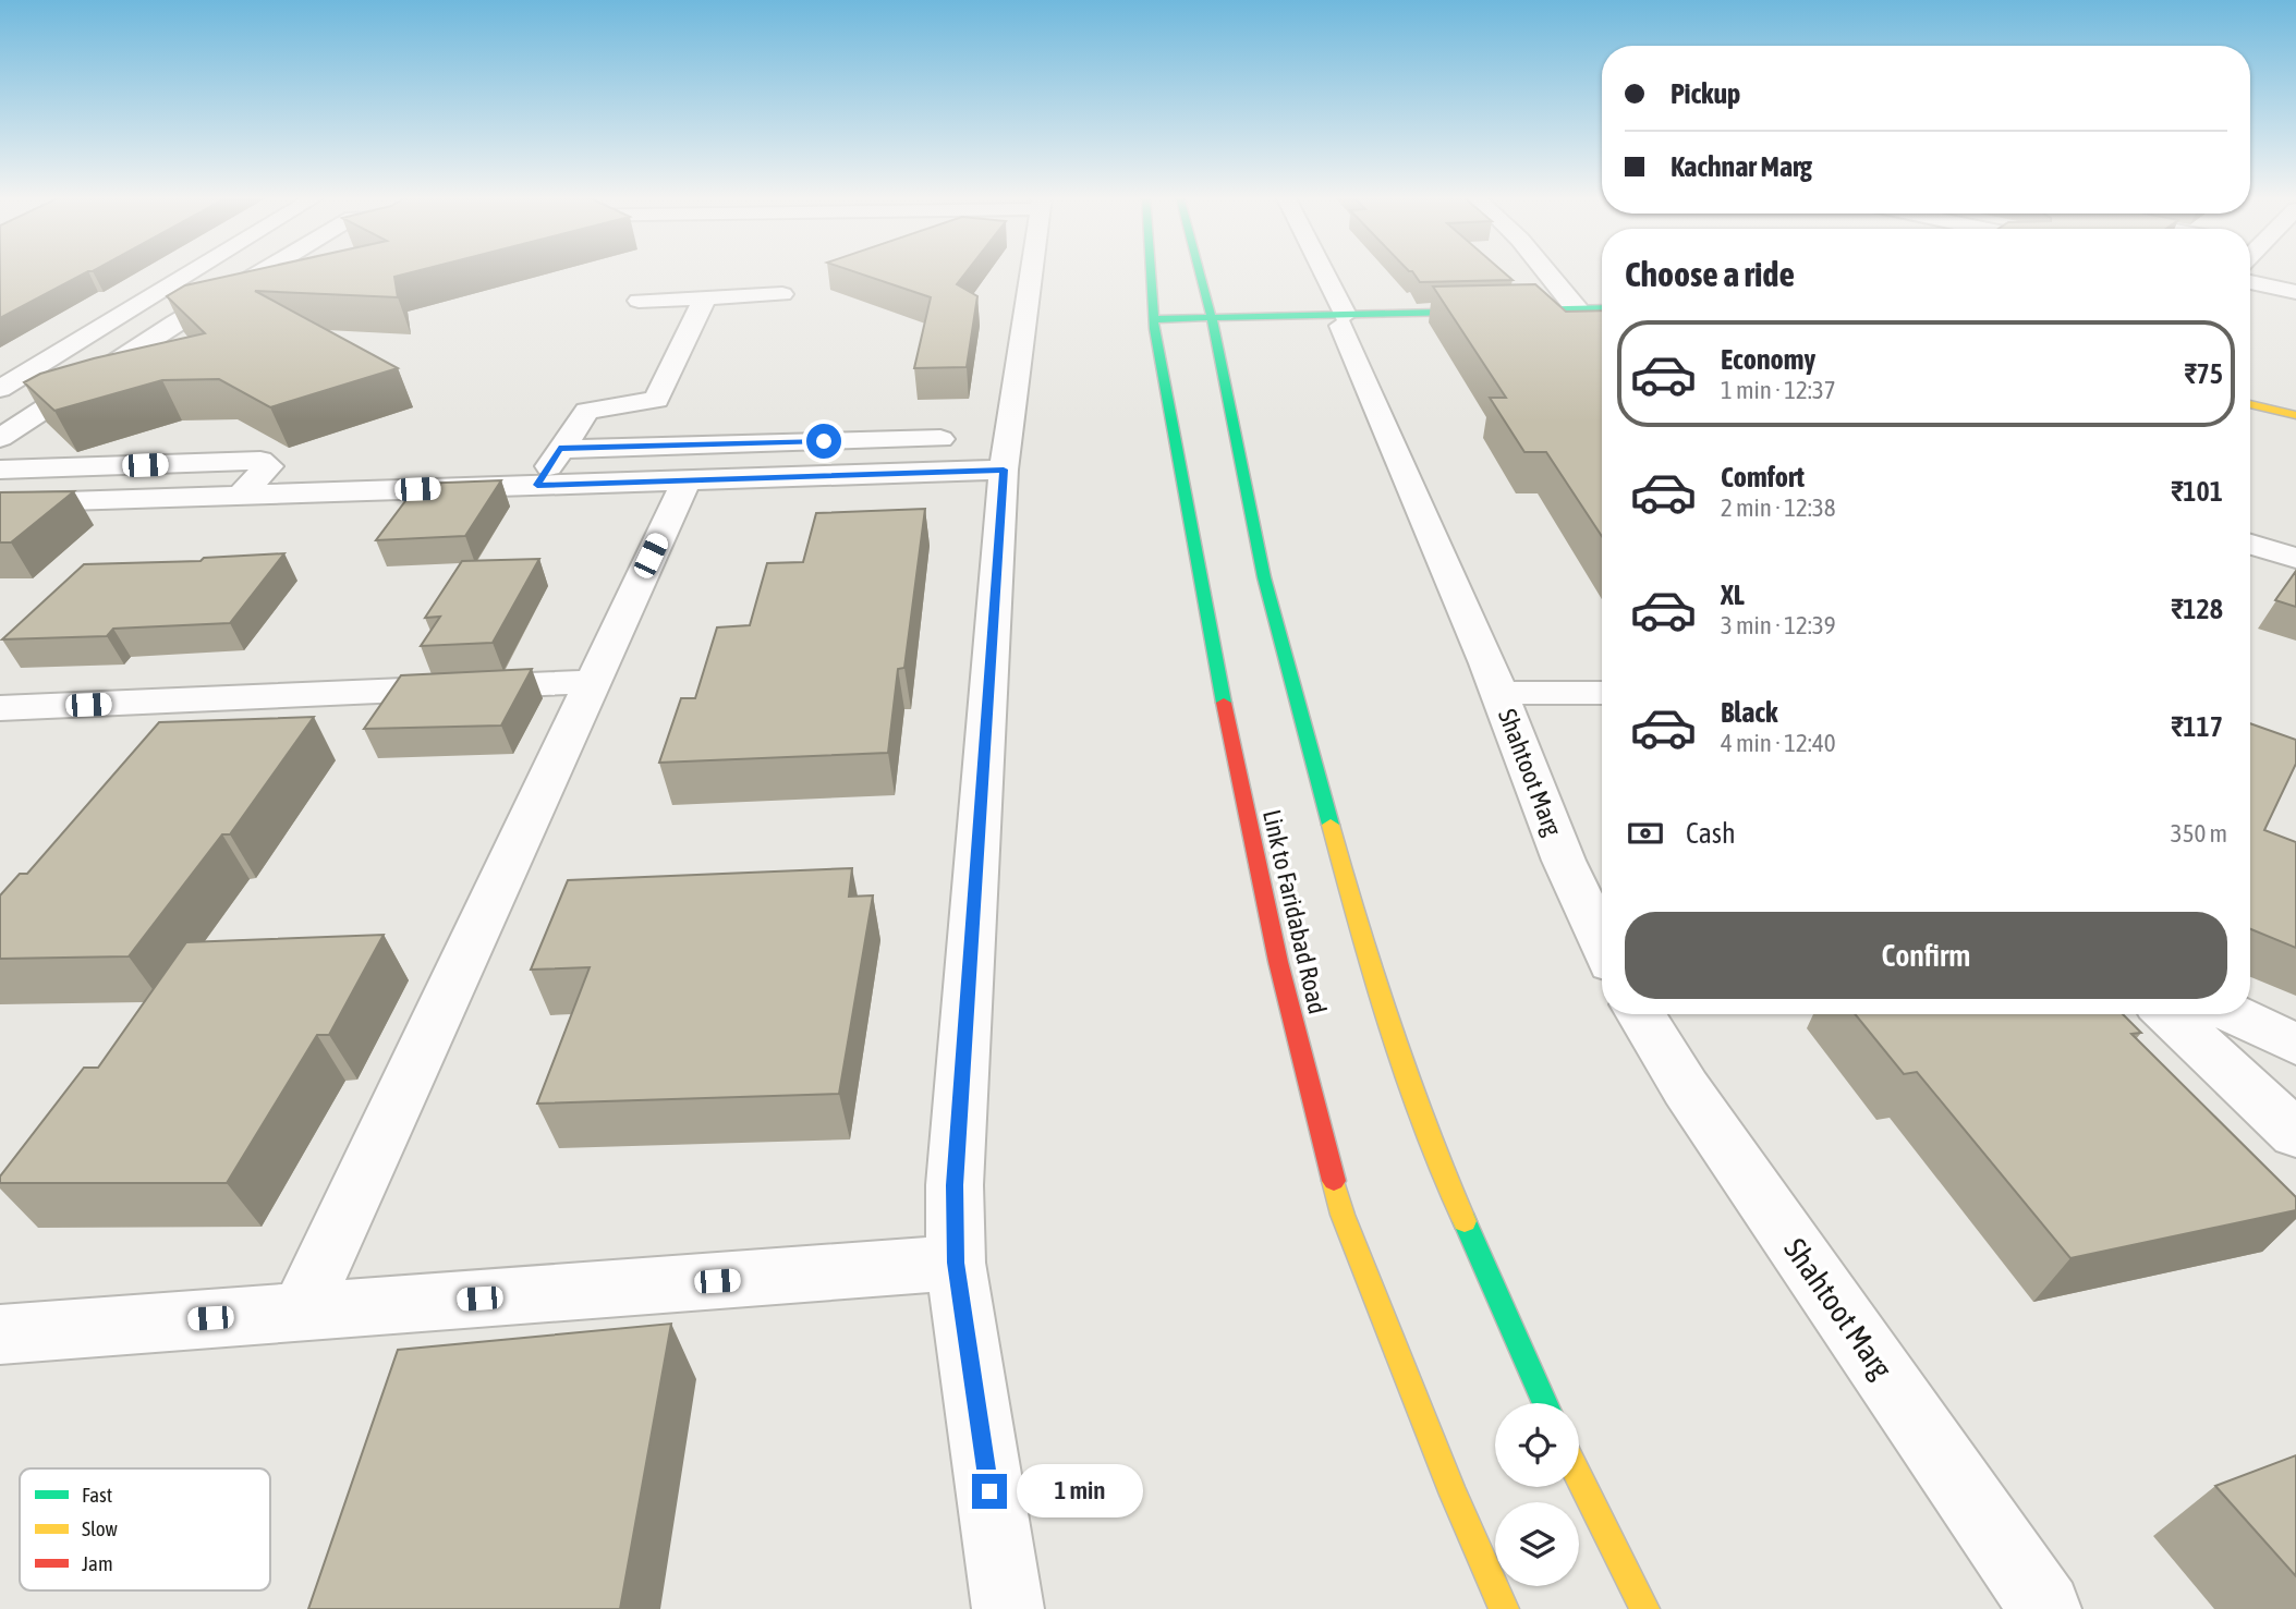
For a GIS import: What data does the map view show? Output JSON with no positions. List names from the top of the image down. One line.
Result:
{"streets":{"main road":["Link to Faridabad Road"],"street":["Shahtoot Marg"]},"legend":["Fast","Slow","Jam"],"page":{"banner":["Pickup","Kachnar Marg"],"heading":"Choose a ride","list":[{"name":"Economy","note":"1 min · 12:37","value":"₹75"},{"name":"Comfort","note":"2 min · 12:38","value":"₹101"},{"name":"XL","note":"3 min · 12:39","value":"₹128"},{"name":"Black","note":"4 min · 12:40","value":"₹117"}],"pay":["Cash","350 m"],"buttons":"Confirm","bubble":"1 min"}}
